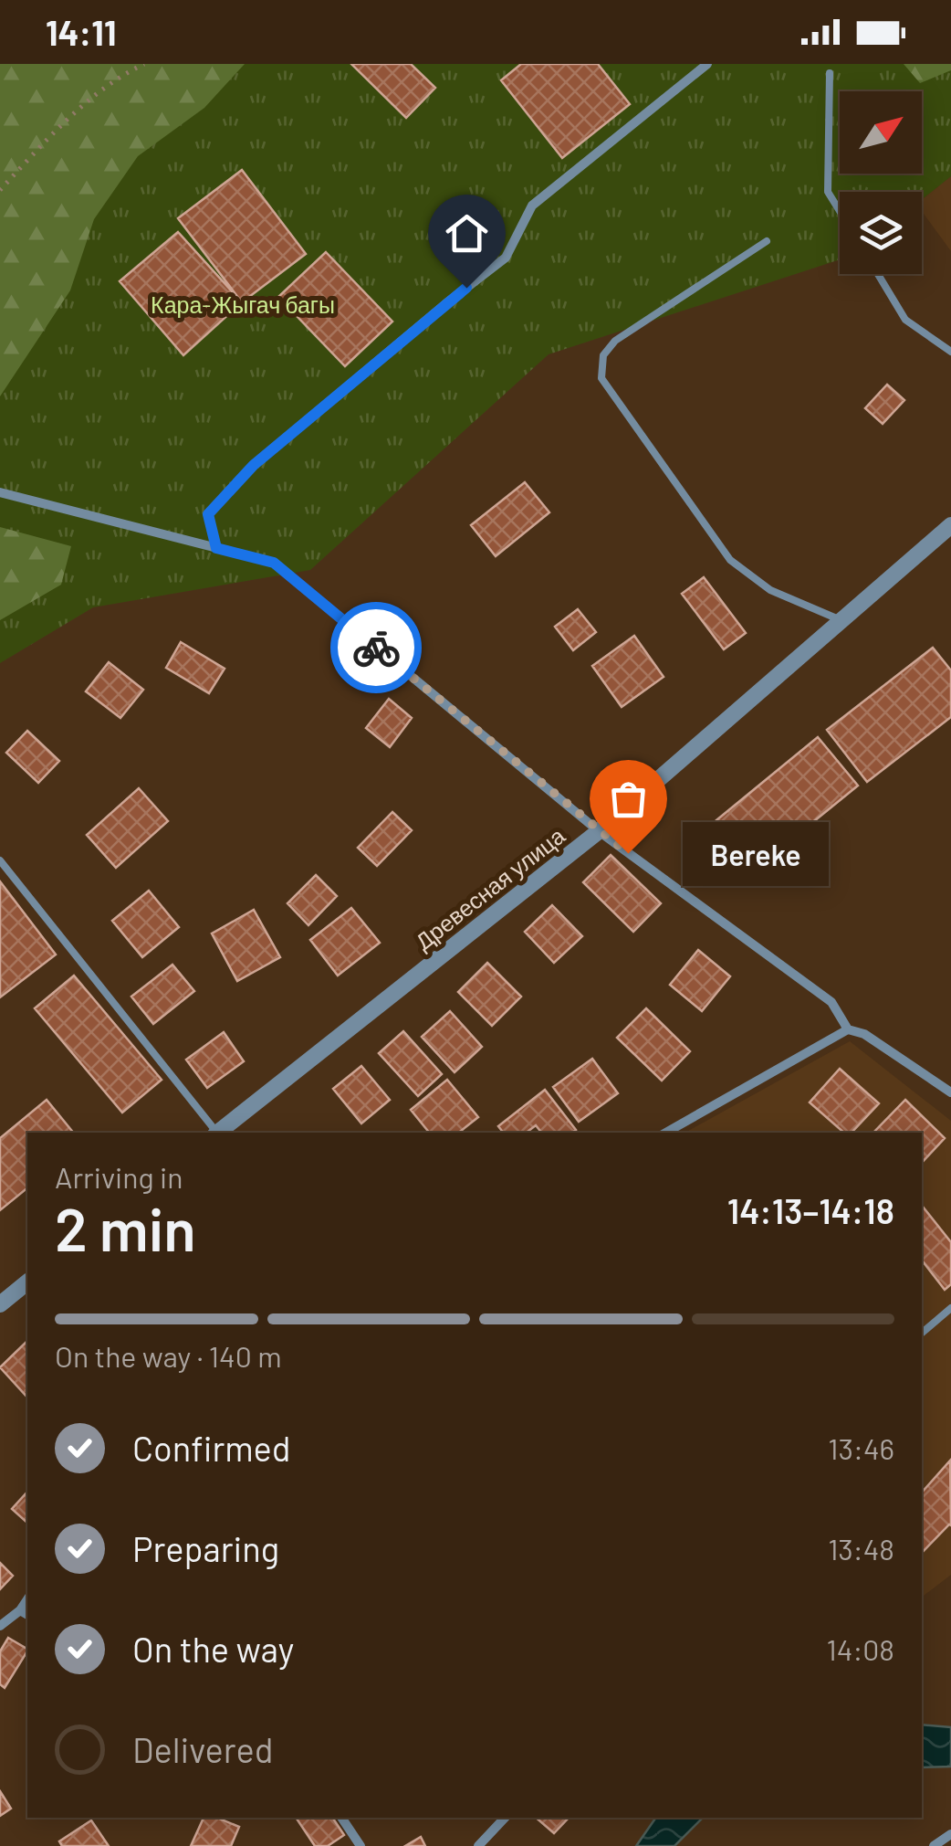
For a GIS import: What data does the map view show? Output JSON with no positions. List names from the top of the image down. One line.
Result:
{"streets":{"street":["Древесная улица"]},"parks":["Кара-Жыгач багы"],"places":["Bereke"],"north":"top right","page":{"status":"14:11","bubble":"Bereke","heading":["2 min","Arriving in","14:13–14:18"],"bar":"On the way · 140 m","list":[["Confirmed","13:46"],["Preparing","13:48"],["On the way","14:08"],"Delivered"]}}
